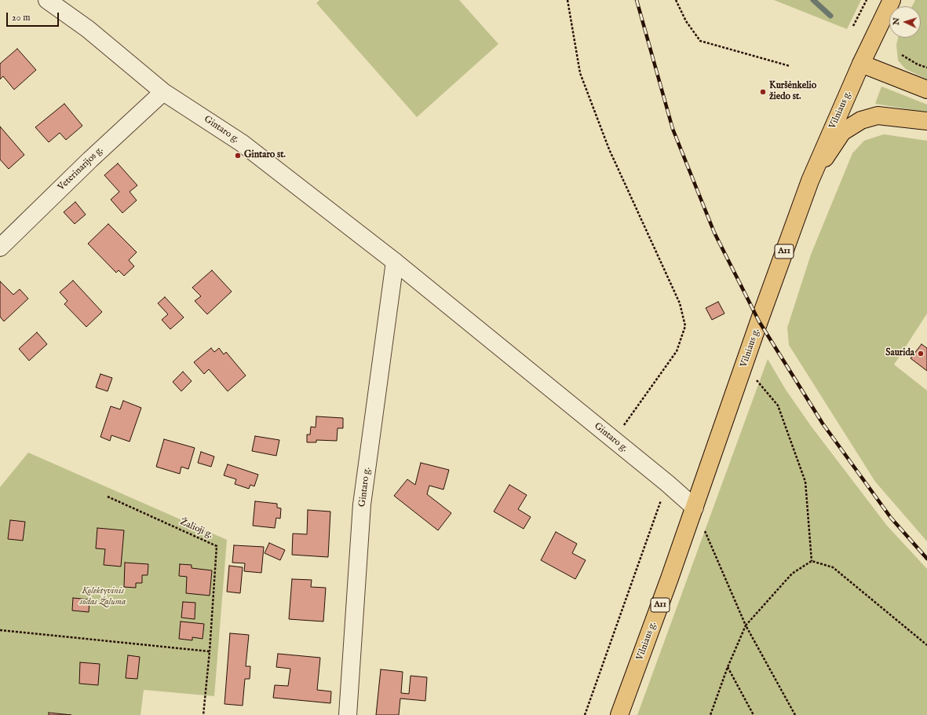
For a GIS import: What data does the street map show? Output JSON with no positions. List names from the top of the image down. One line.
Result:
{"streets":{"main road":["Vilniaus g.","A11"],"street":["Gintaro g.","Veterinarijos g."],"path":["Žalioji g."]},"crossings":[["Vilniaus g.","Gintaro g."],["Gintaro g.","Veterinarijos g."]],"parks":["Kolektyvinis sodas Žaluma"],"places":["Kuršėnkelio žiedo st.","Gintaro st.","Saurida"],"scale_bar":"20 m","north":"left"}
